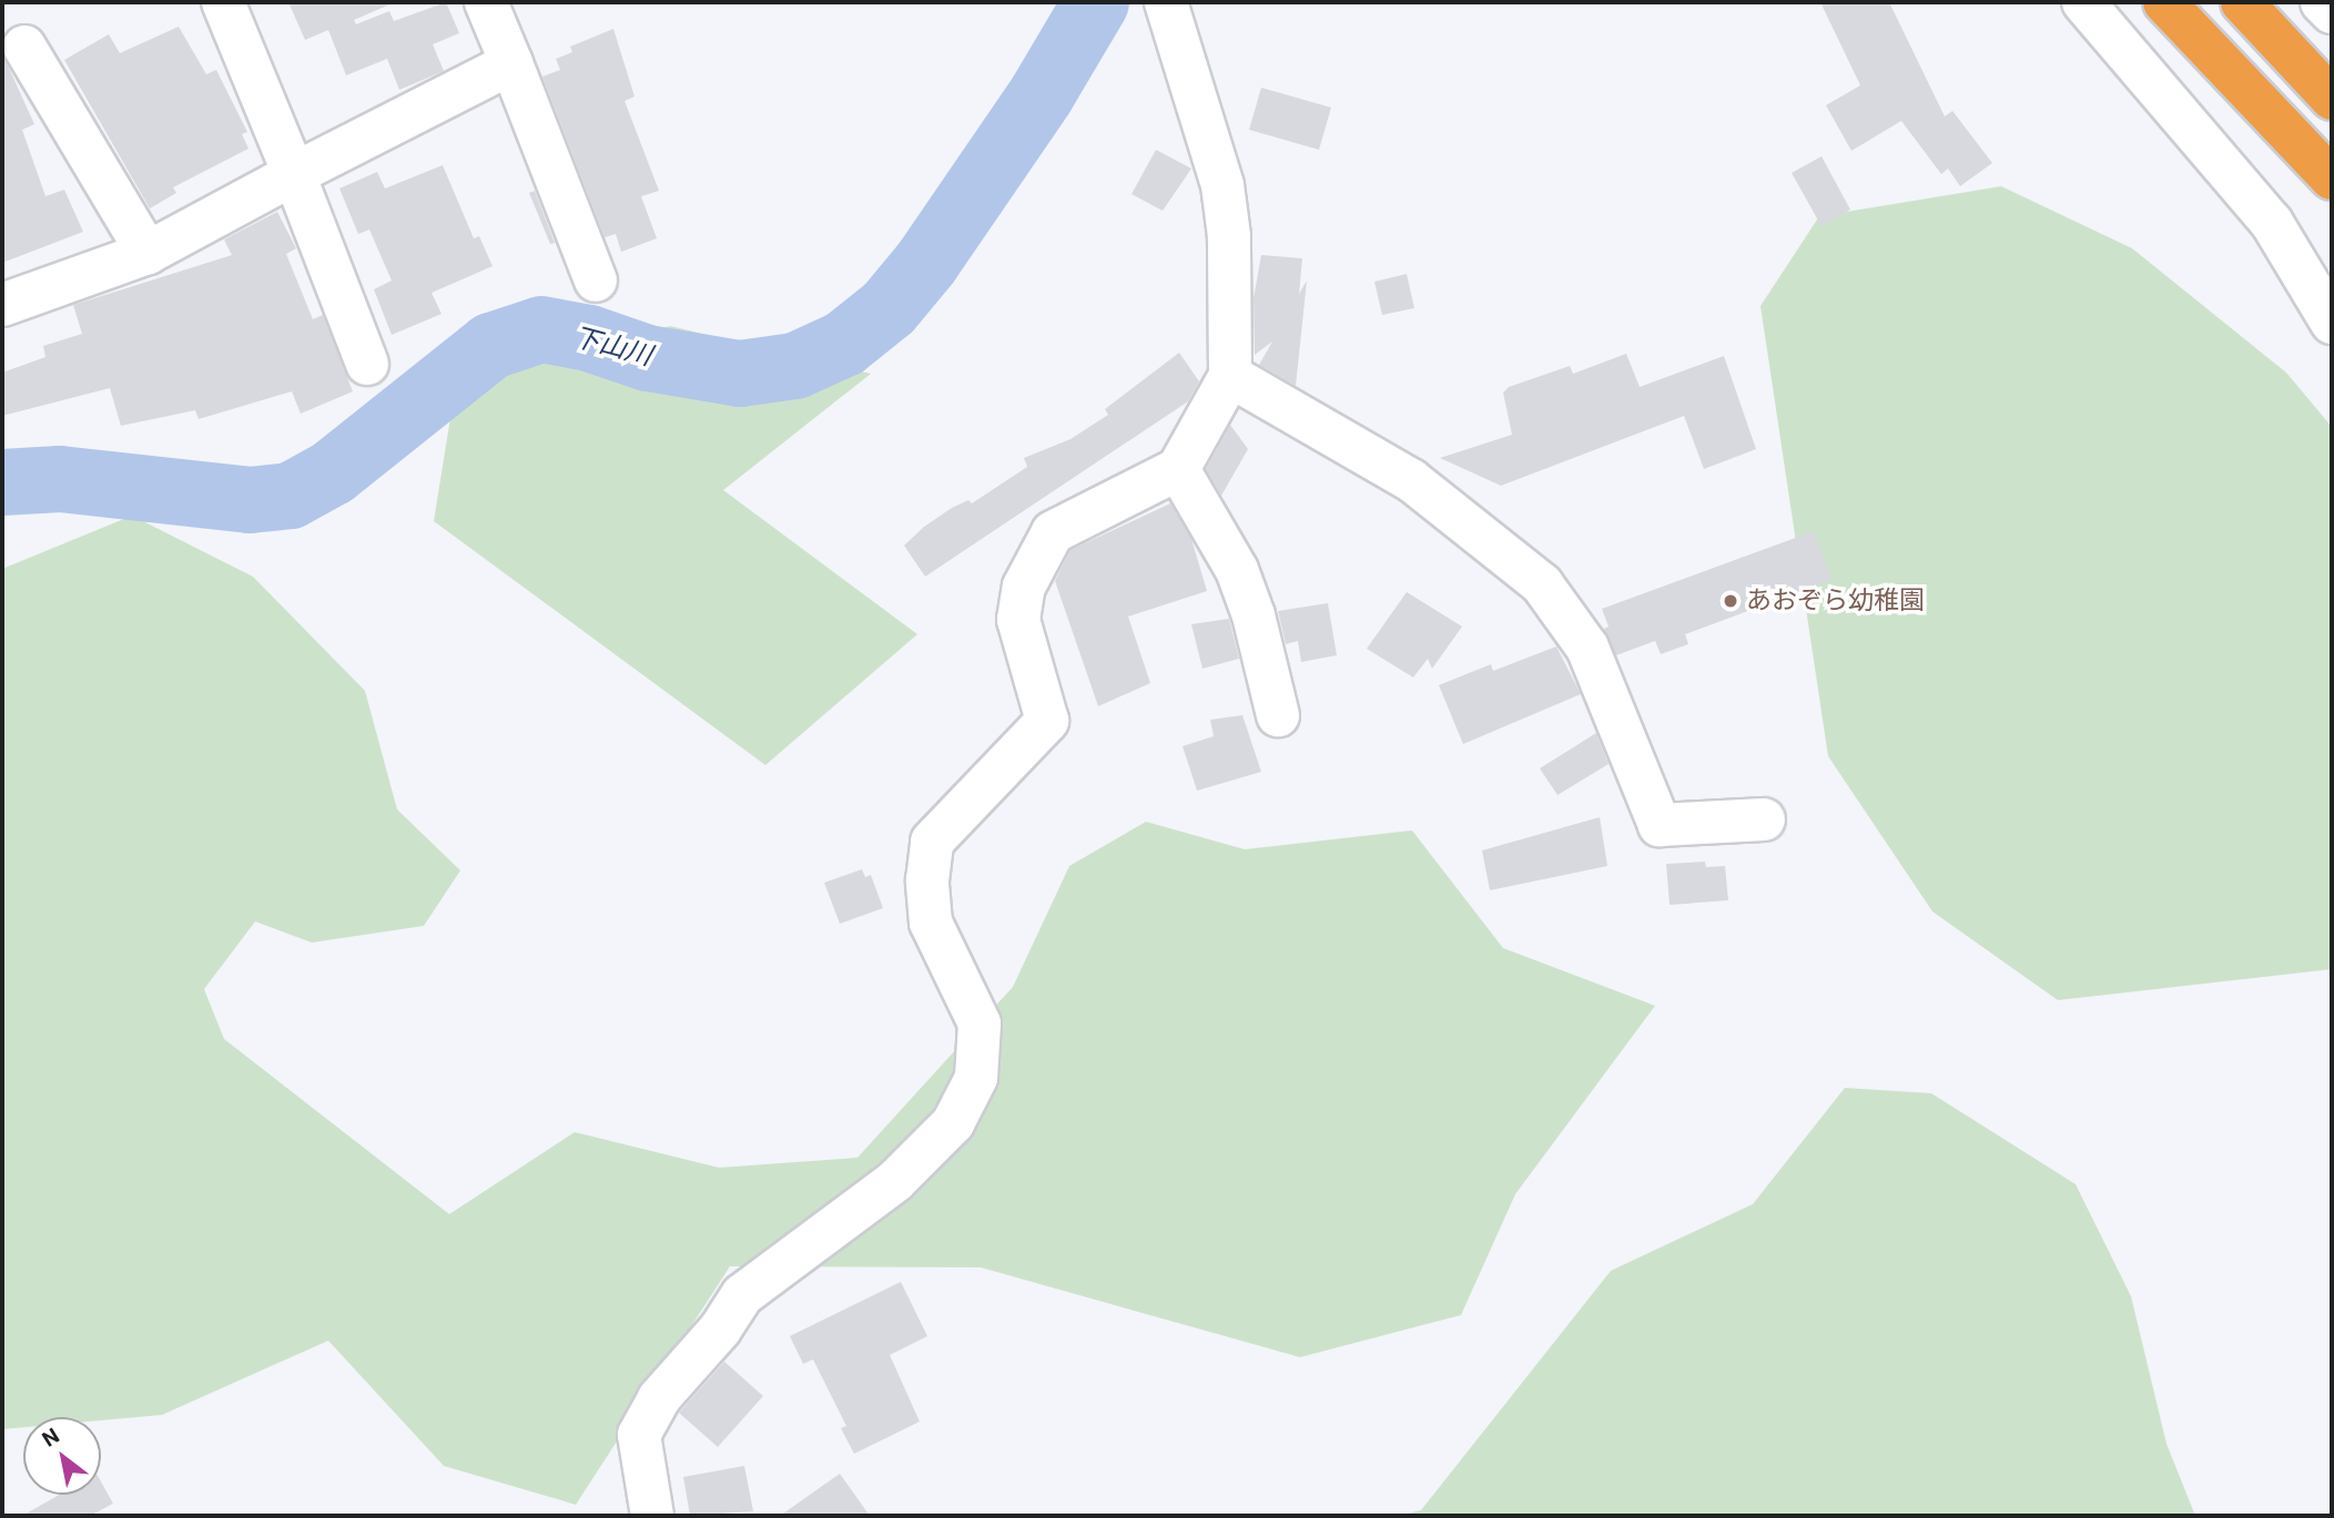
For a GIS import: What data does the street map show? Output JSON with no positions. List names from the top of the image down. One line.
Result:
{"water":["下山川"],"places":["あおぞら幼稚園"],"north":"top left"}
